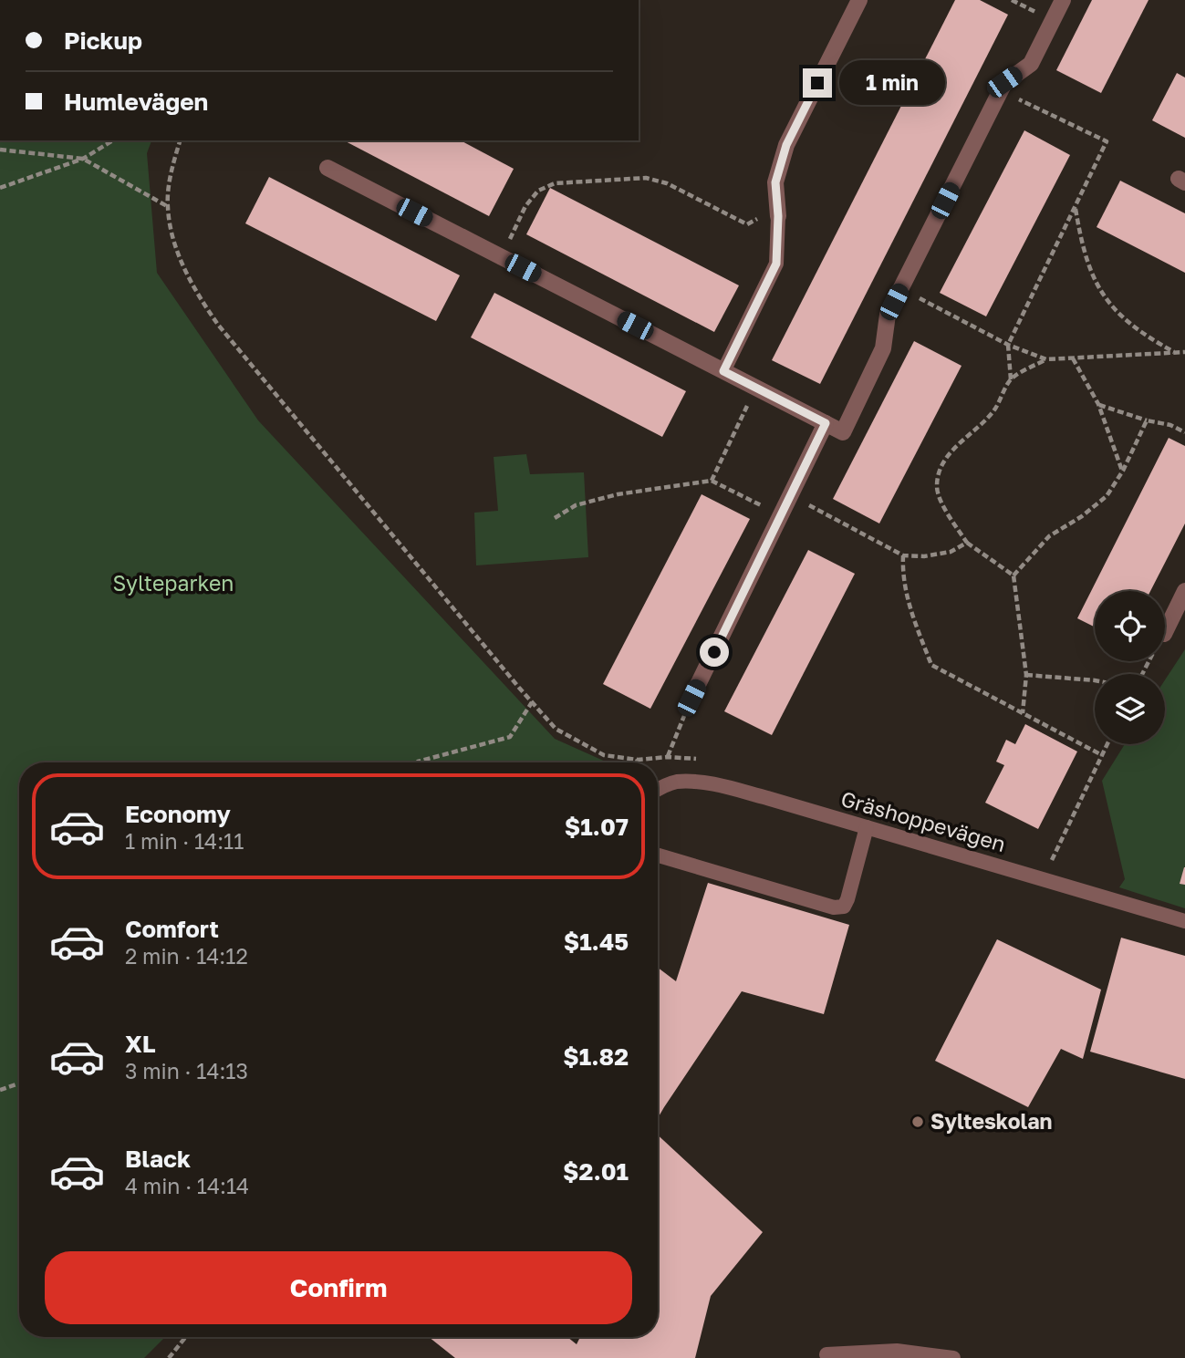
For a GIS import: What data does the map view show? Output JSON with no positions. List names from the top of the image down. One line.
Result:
{"streets":{"lane":["Gräshoppevägen"]},"parks":["Sylteparken"],"places":["Sylteskolan"],"page":{"banner":["Pickup","Humlevägen"],"bubble":"1 min","list":[{"name":"Economy","note":"1 min · 14:11","value":"$1.07"},{"name":"Comfort","note":"2 min · 14:12","value":"$1.45"},{"name":"XL","note":"3 min · 14:13","value":"$1.82"},{"name":"Black","note":"4 min · 14:14","value":"$2.01"}],"buttons":"Confirm"}}
